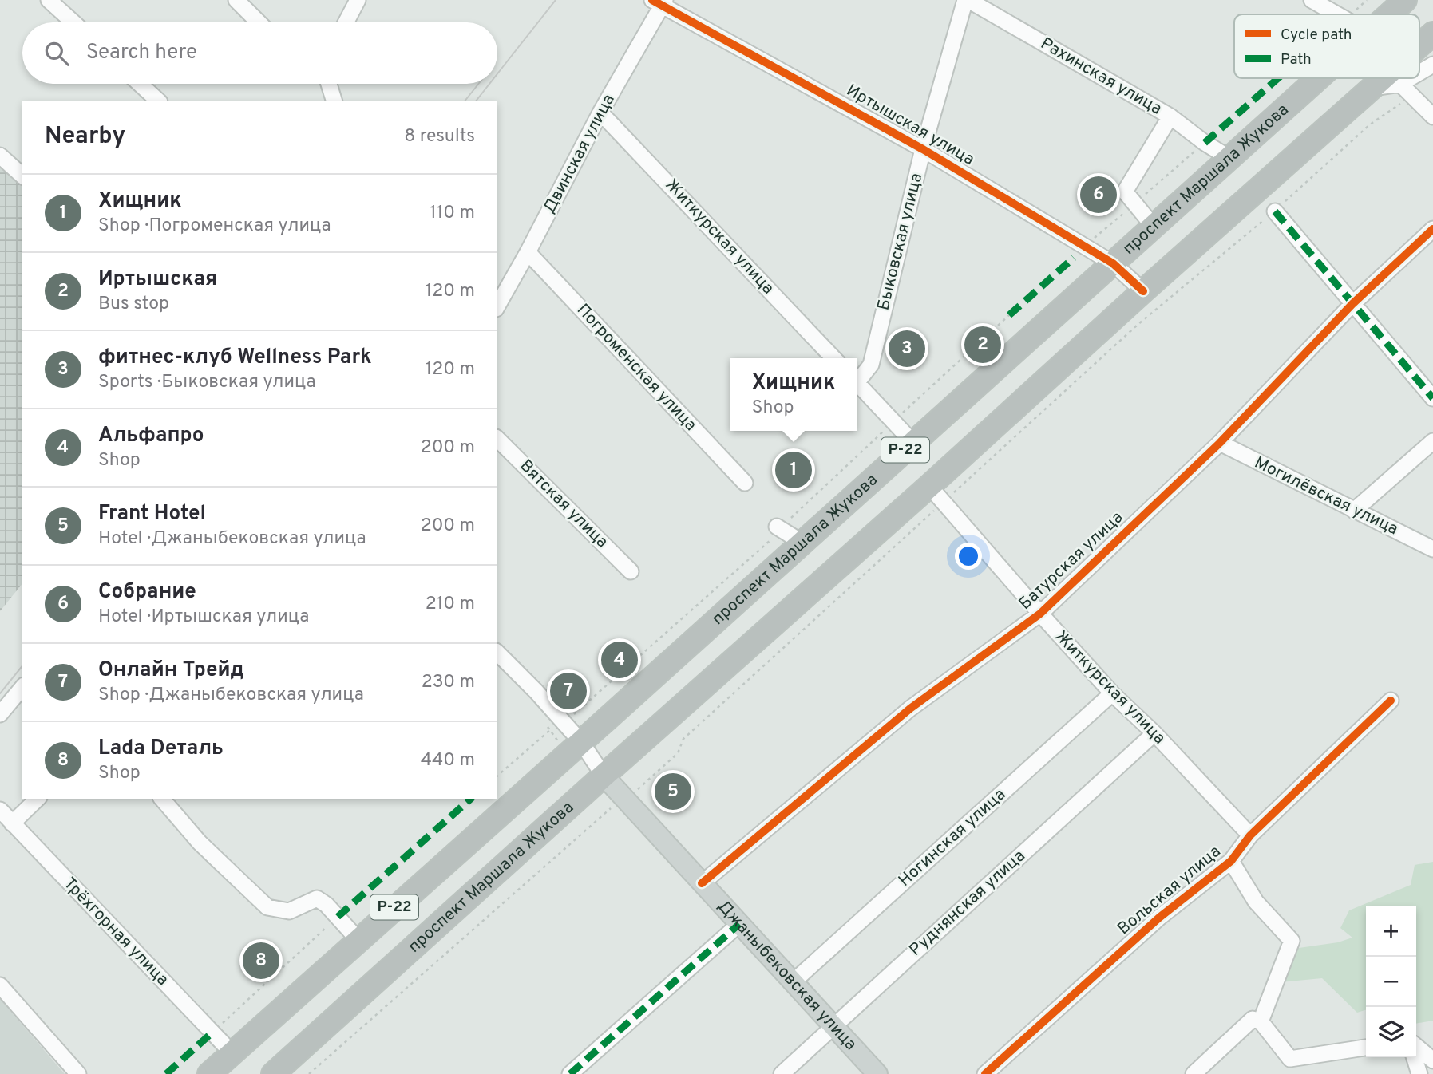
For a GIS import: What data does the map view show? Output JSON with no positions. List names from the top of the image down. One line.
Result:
{"streets":{"highway":["проспект Маршала Жукова","Р-22"],"main road":["Джаныбековская улица"],"street":["Рахинская улица","Иртышская улица","Двинская улица","Житкурская улица","Быковская улица","Погроменская улица","Могилёвская улица","Вятская улица","Батурская улица","Ногинская улица","Вольская улица","Руднянская улица","Трёхгорная улица"]},"crossings":[["Рахинская улица","проспект Маршала Жукова"],["Рахинская улица","Быковская улица"],["Иртышская улица","Двинская улица"],["Иртышская улица","проспект Маршала Жукова"],["Иртышская улица","Быковская улица"],["Двинская улица","Житкурская улица"],["Двинская улица","Погроменская улица"],["проспект Маршала Жукова","Житкурская улица"],["проспект Маршала Жукова","Трёхгорная улица"],["проспект Маршала Жукова","Джаныбековская улица"],["Житкурская улица","Батурская улица"],["Житкурская улица","Ногинская улица"],["Житкурская улица","Вольская улица"],["Житкурская улица","Руднянская улица"],["Могилёвская улица","Батурская улица"],["Батурская улица","Джаныбековская улица"],["Ногинская улица","Джаныбековская улица"],["Руднянская улица","Джаныбековская улица"]],"legend":["Cycle path","Path"],"page":{"search":"Search here","heading":["Nearby","8 results"],"pins":["6","2","3","1","4","7","5","8"],"list":[{"mark":"1","name":"Хищник","note":"Shop · Погроменская улица","value":"110 m"},{"mark":"2","name":"Иртышская","note":"Bus stop","value":"120 m"},{"mark":"3","name":"фитнес-клуб Wellness Park","note":"Sports · Быковская улица","value":"120 m"},{"mark":"4","name":"Альфапро","note":"Shop","value":"200 m"},{"mark":"5","name":"Frant Hotel","note":"Hotel · Джаныбековская улица","value":"200 m"},{"mark":"6","name":"Собрание","note":"Hotel · Иртышская улица","value":"210 m"},{"mark":"7","name":"Онлайн Трейд","note":"Shop · Джаныбековская улица","value":"230 m"},{"mark":"8","name":"Lada Dеталь","note":"Shop","value":"440 m"}],"popup":["Хищник","Shop"],"map_buttons":["+","−"]}}
